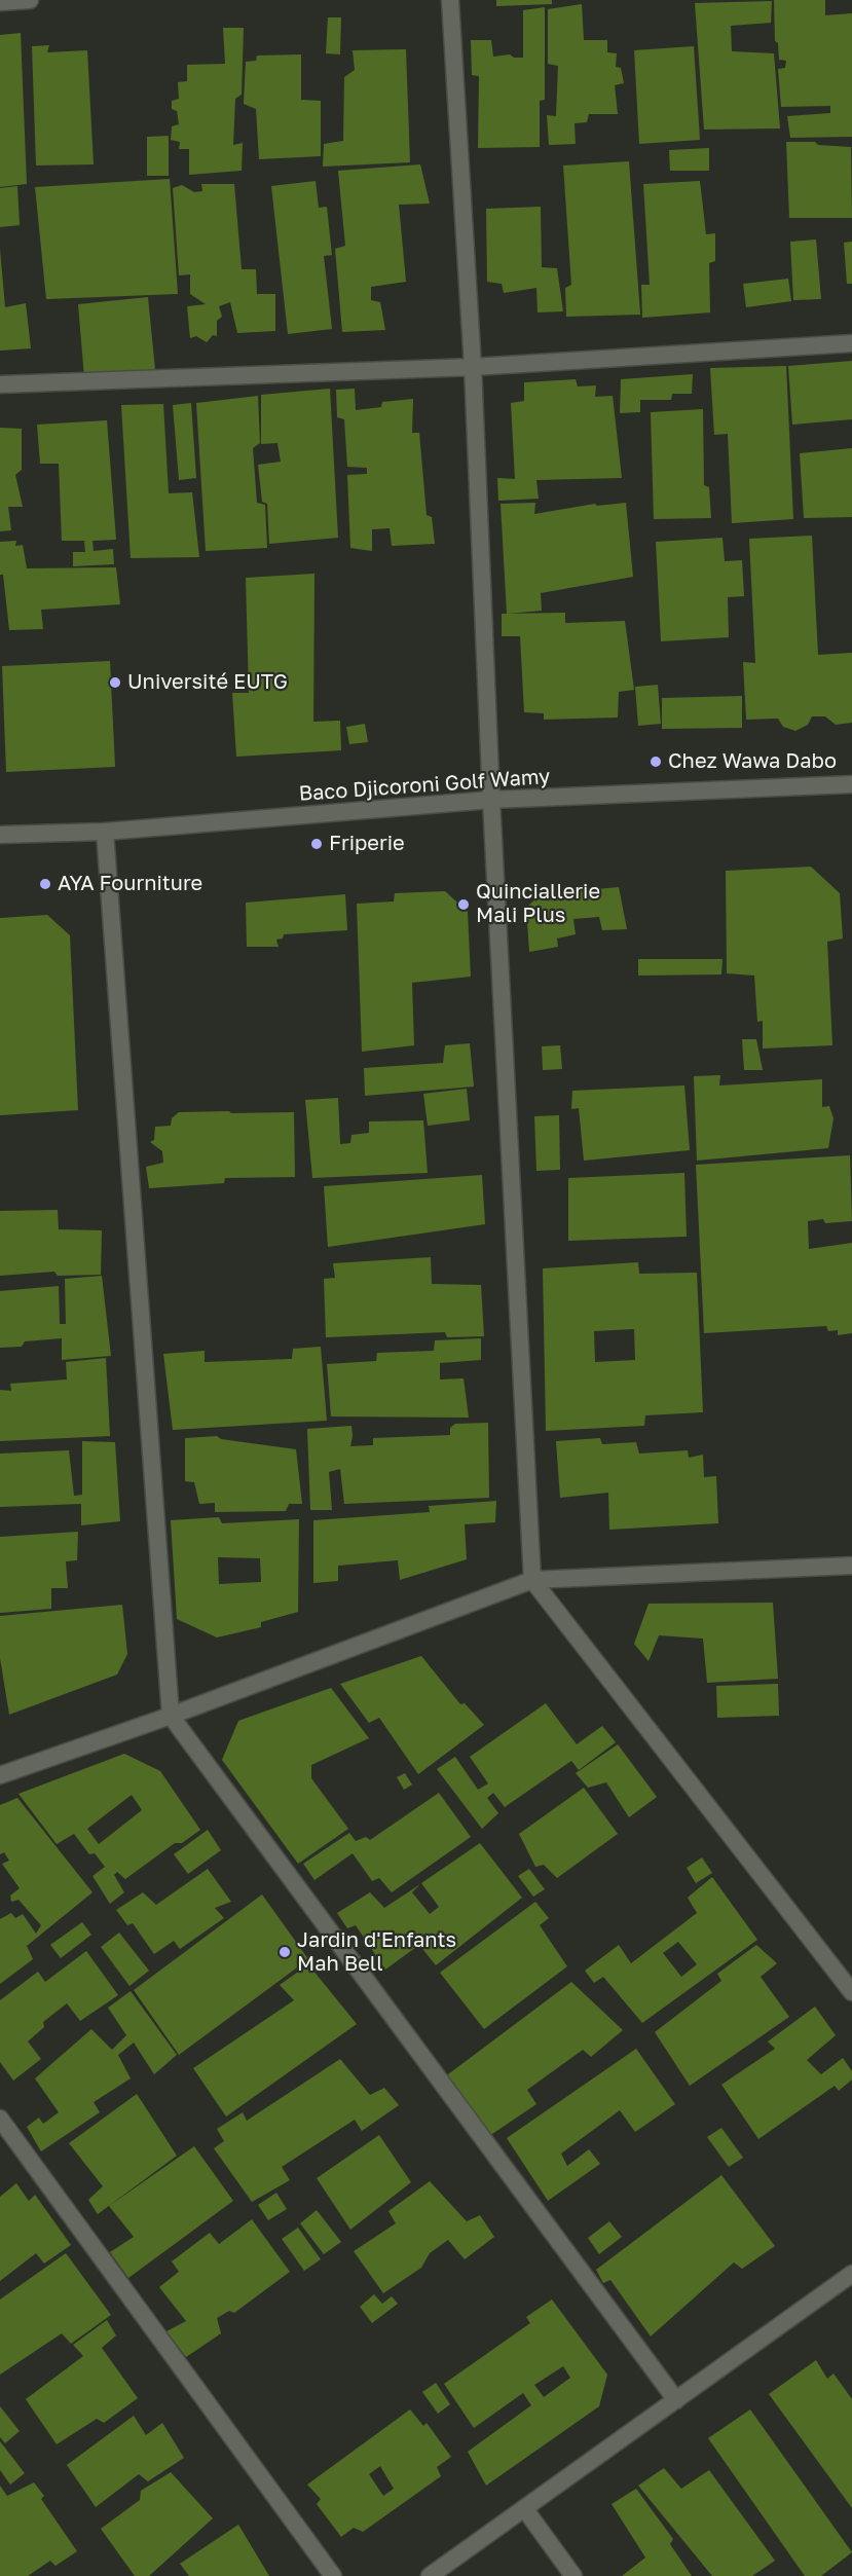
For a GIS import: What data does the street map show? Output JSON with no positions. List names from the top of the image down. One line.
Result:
{"streets":{"street":["Baco Djicoroni Golf Wamy"]},"places":["Université EUTG","Chez Wawa Dabo","Friperie","AYA Fourniture","Quinciallerie Mali Plus","Jardin d'Enfants Mah Bell"]}
